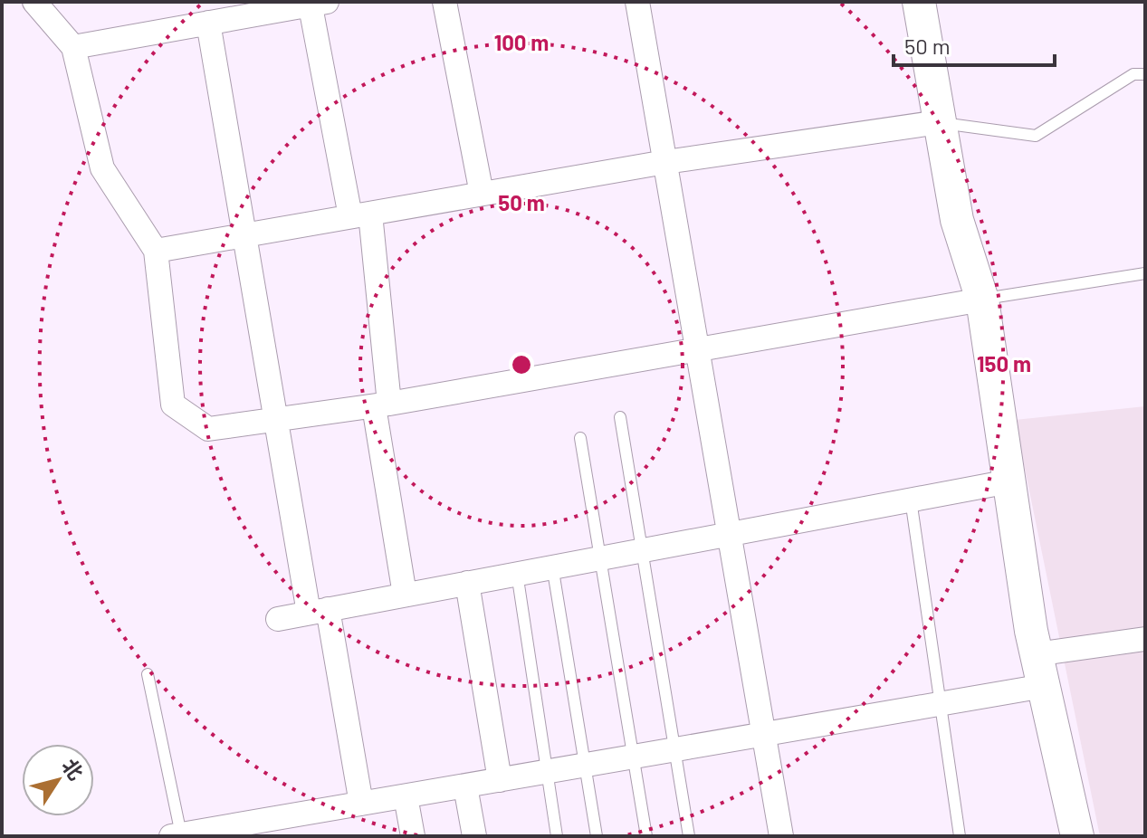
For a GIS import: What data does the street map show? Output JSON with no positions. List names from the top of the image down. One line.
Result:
{"scale_bar":"50 m","north":"top right","rings":["100 m","50 m","150 m"]}
